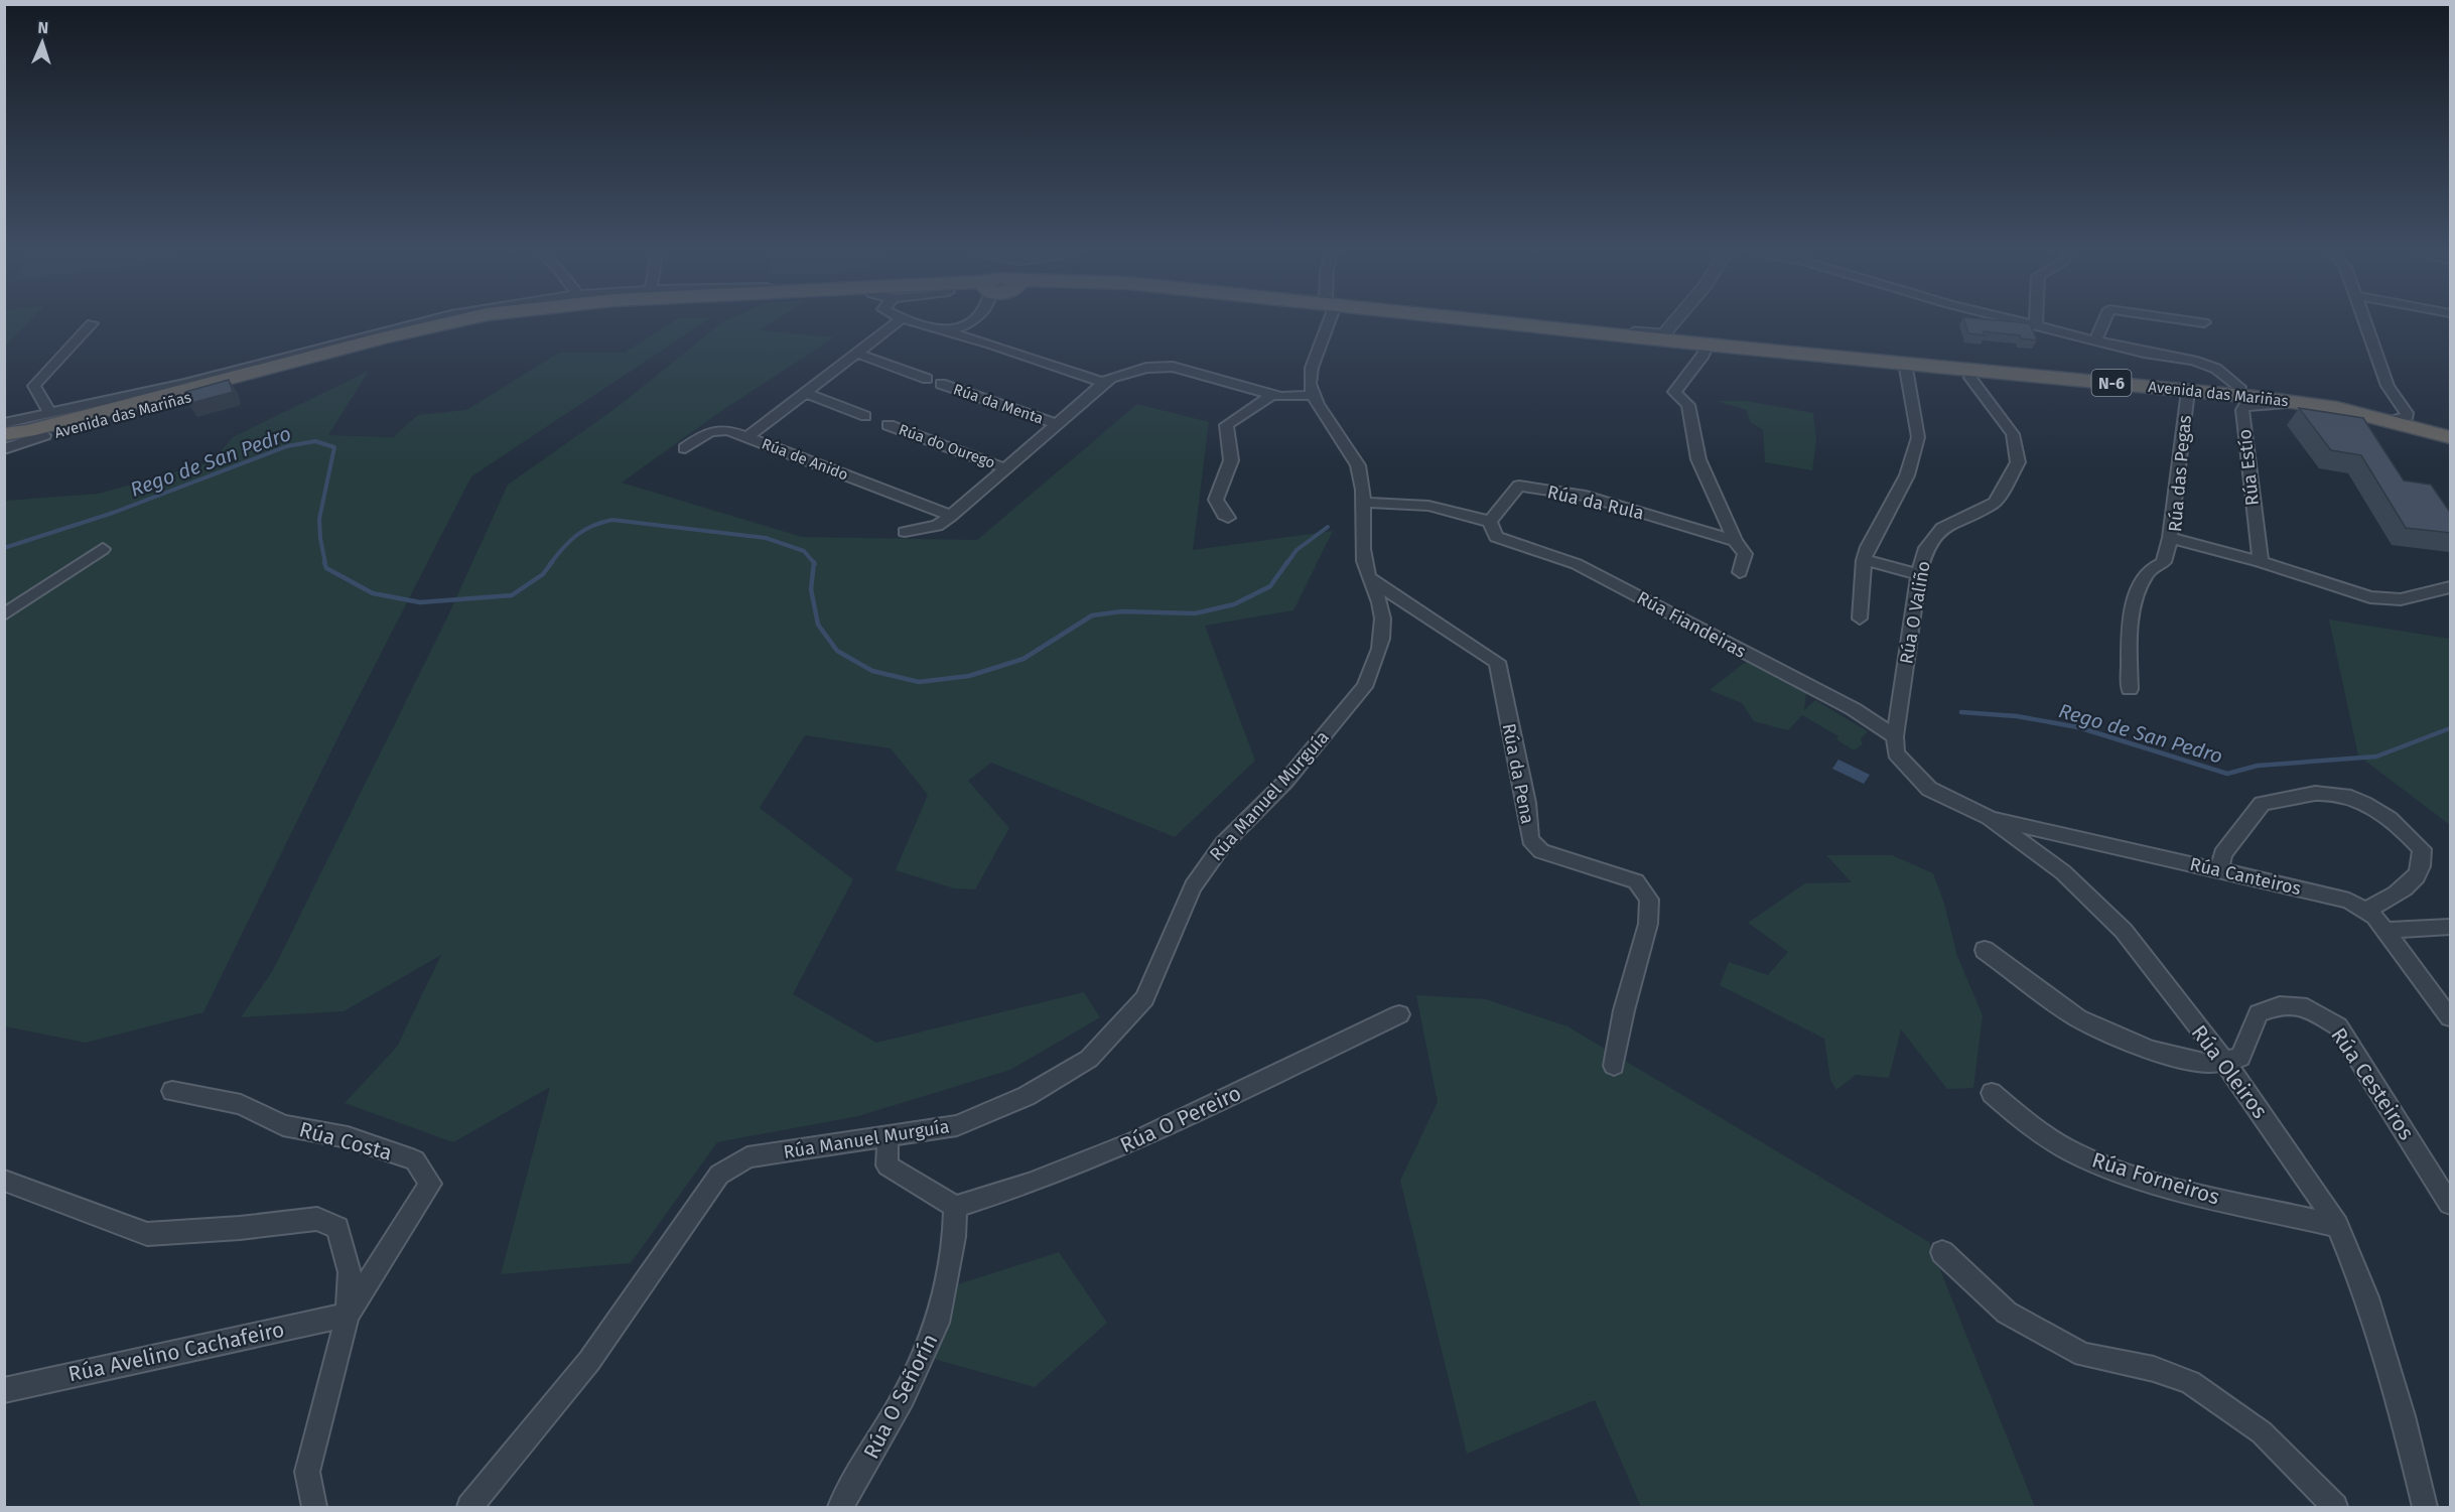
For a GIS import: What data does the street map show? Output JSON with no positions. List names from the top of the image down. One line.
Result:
{"streets":{"highway":["N-6","Avenida das Mariñas"],"street":["Rúa da Menta","Rúa do Ourego","Rúa de Anido","Rúa Estío","Rúa das Pegas","Rúa da Rula","Rúa O Valiño","Rúa Fiandeiras","Rúa da Pena","Rúa Manuel Murguía","Rúa Canteiros","Rúa Oleiros","Rúa Cesteiros","Rúa O Pereiro","Rúa Costa","Rúa Forneiros","Rúa Avelino Cachafeiro","Rúa O Señorín"]},"crossings":[["Avenida das Mariñas","Rúa Estío"],["Avenida das Mariñas","Rúa das Pegas"],["Avenida das Mariñas","Rúa O Valiño"],["Rúa Estío","Rúa das Pegas"],["Rúa da Rula","Rúa Fiandeiras"],["Rúa O Valiño","Rúa Fiandeiras"],["Rúa O Valiño","Rúa Oleiros"],["Rúa Fiandeiras","Rúa Oleiros"],["Rúa da Pena","Rúa Manuel Murguía"],["Rúa Canteiros","Rúa Oleiros"],["Rúa Oleiros","Rúa Cesteiros"],["Rúa Oleiros","Rúa Forneiros"],["Rúa O Pereiro","Rúa O Señorín"],["Rúa Costa","Rúa Avelino Cachafeiro"]],"water":["Rego de San Pedro"],"north":"top"}
